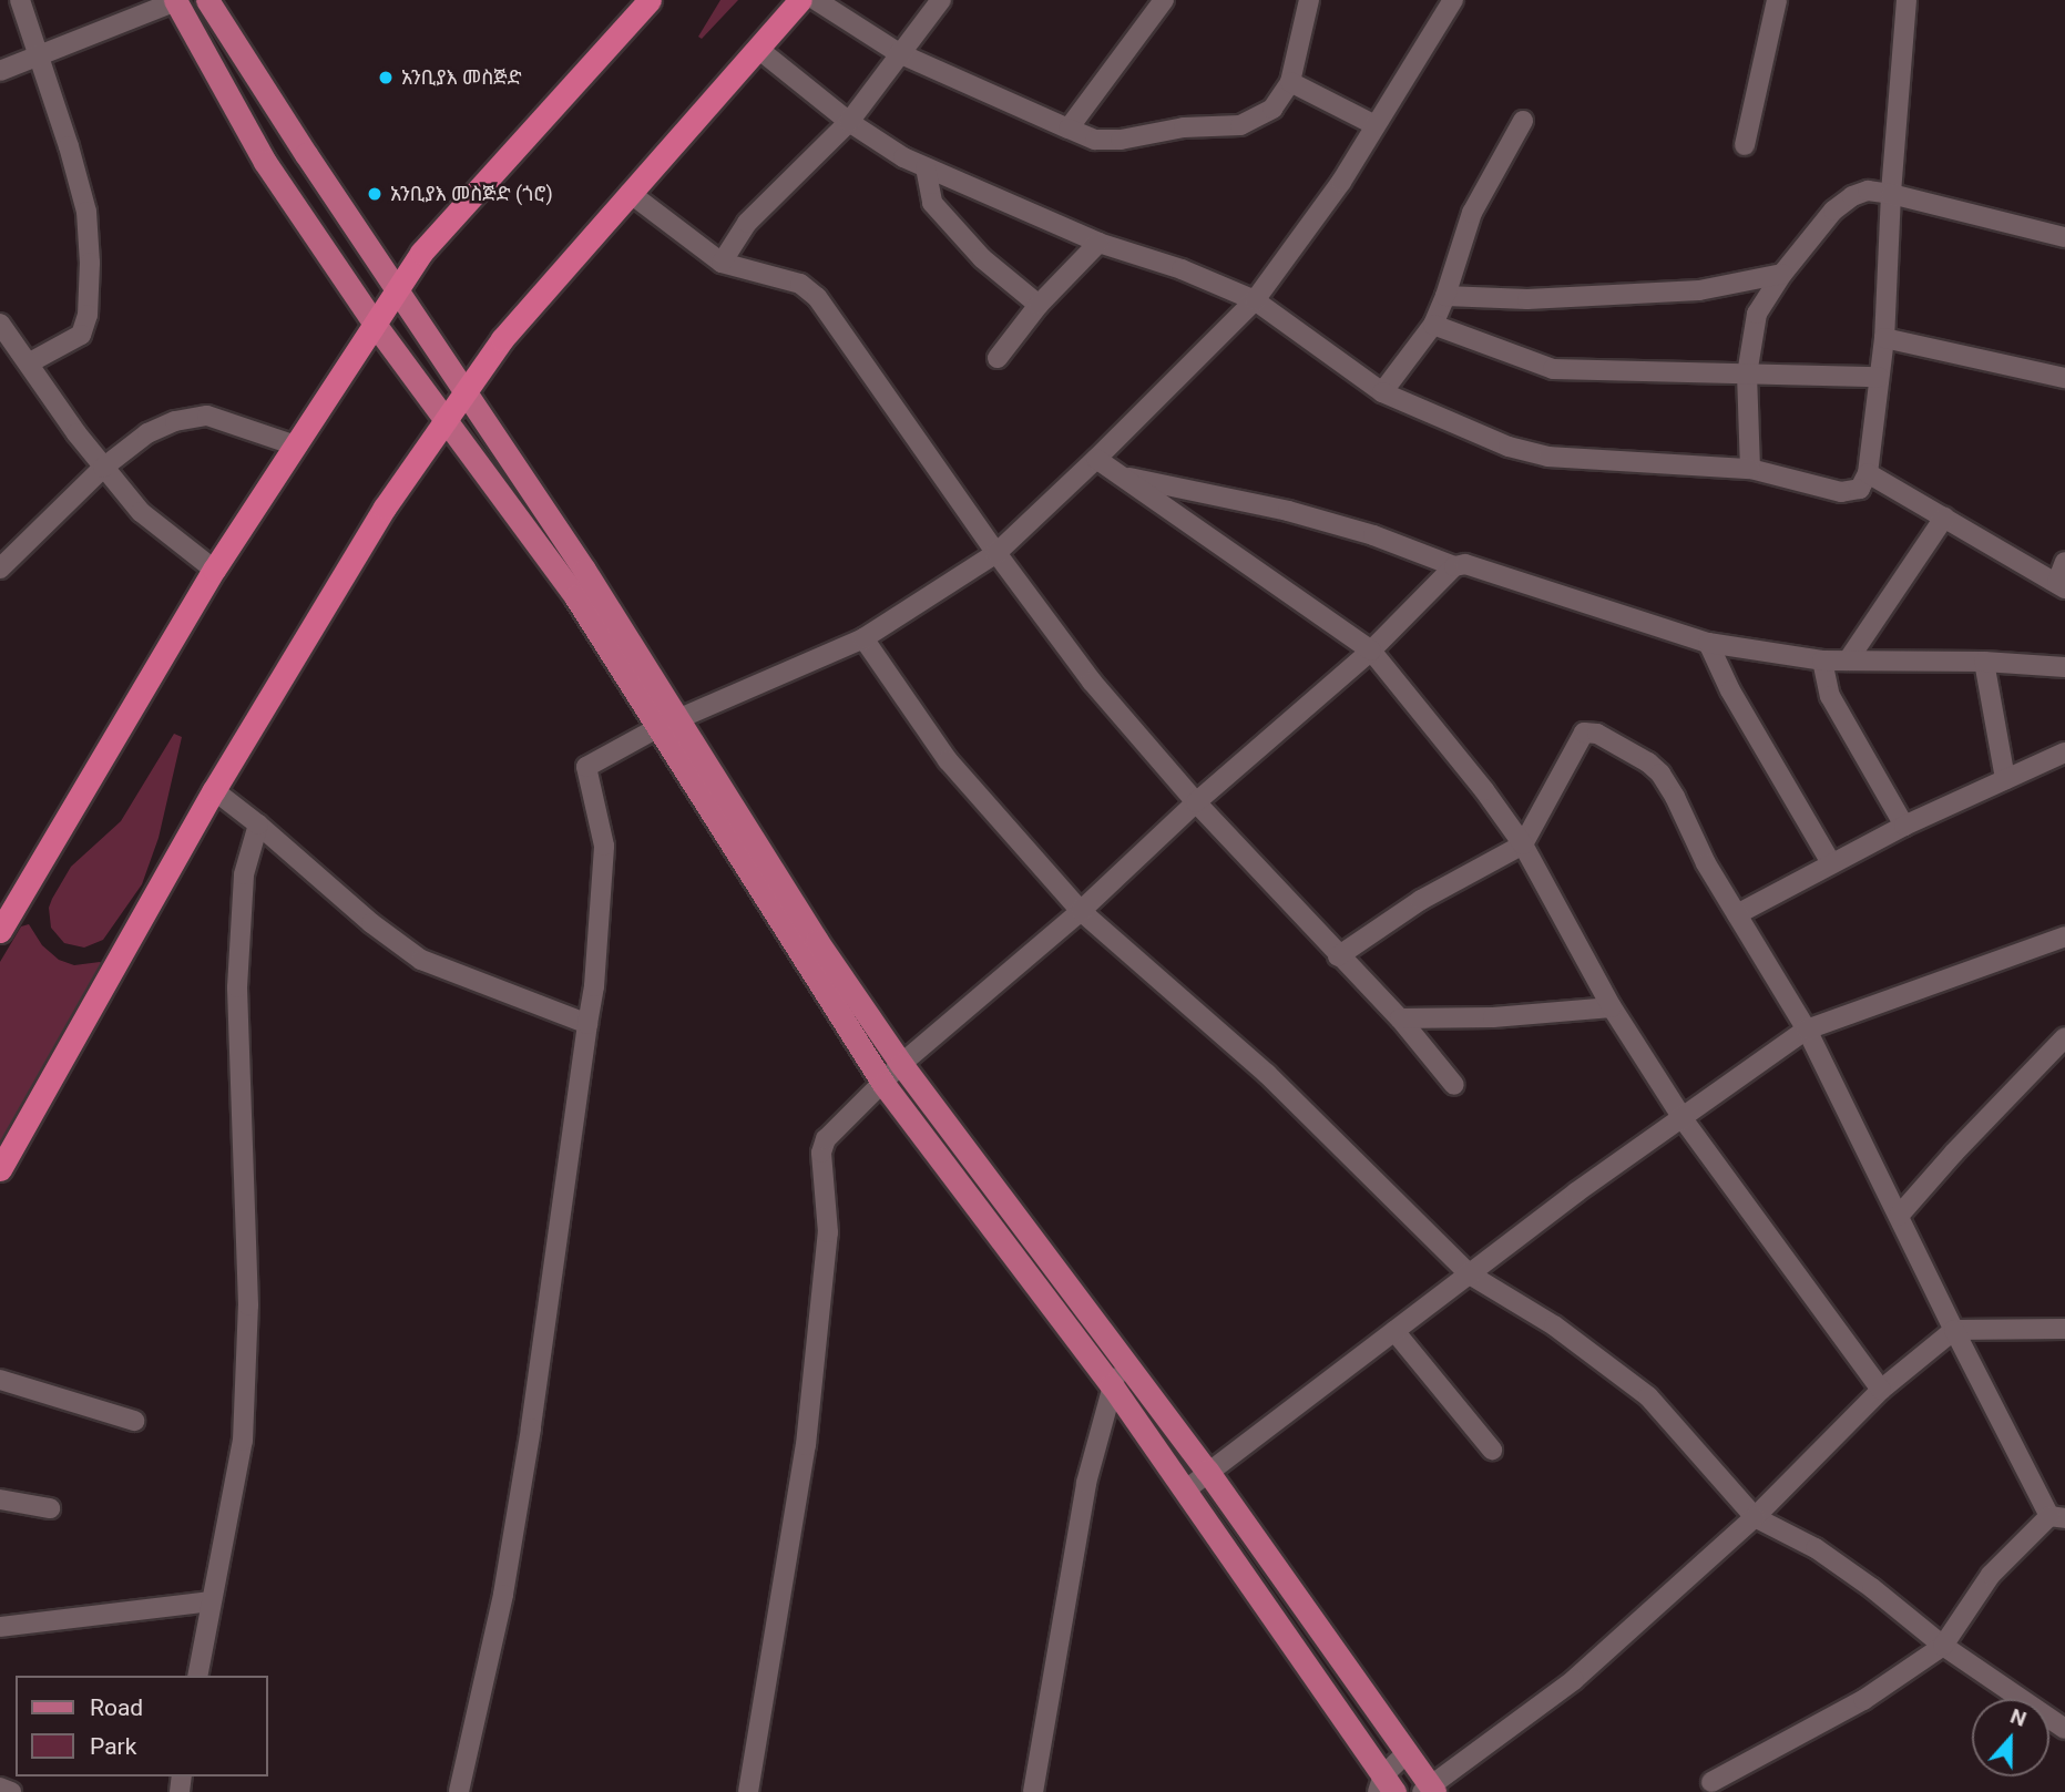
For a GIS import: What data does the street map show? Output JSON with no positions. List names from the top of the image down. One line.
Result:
{"places":["አንቢያእ መስጅድ","አንቢያእ መስጅድ (ጎሮ)"],"legend":["Road","Park"],"north":"top"}
